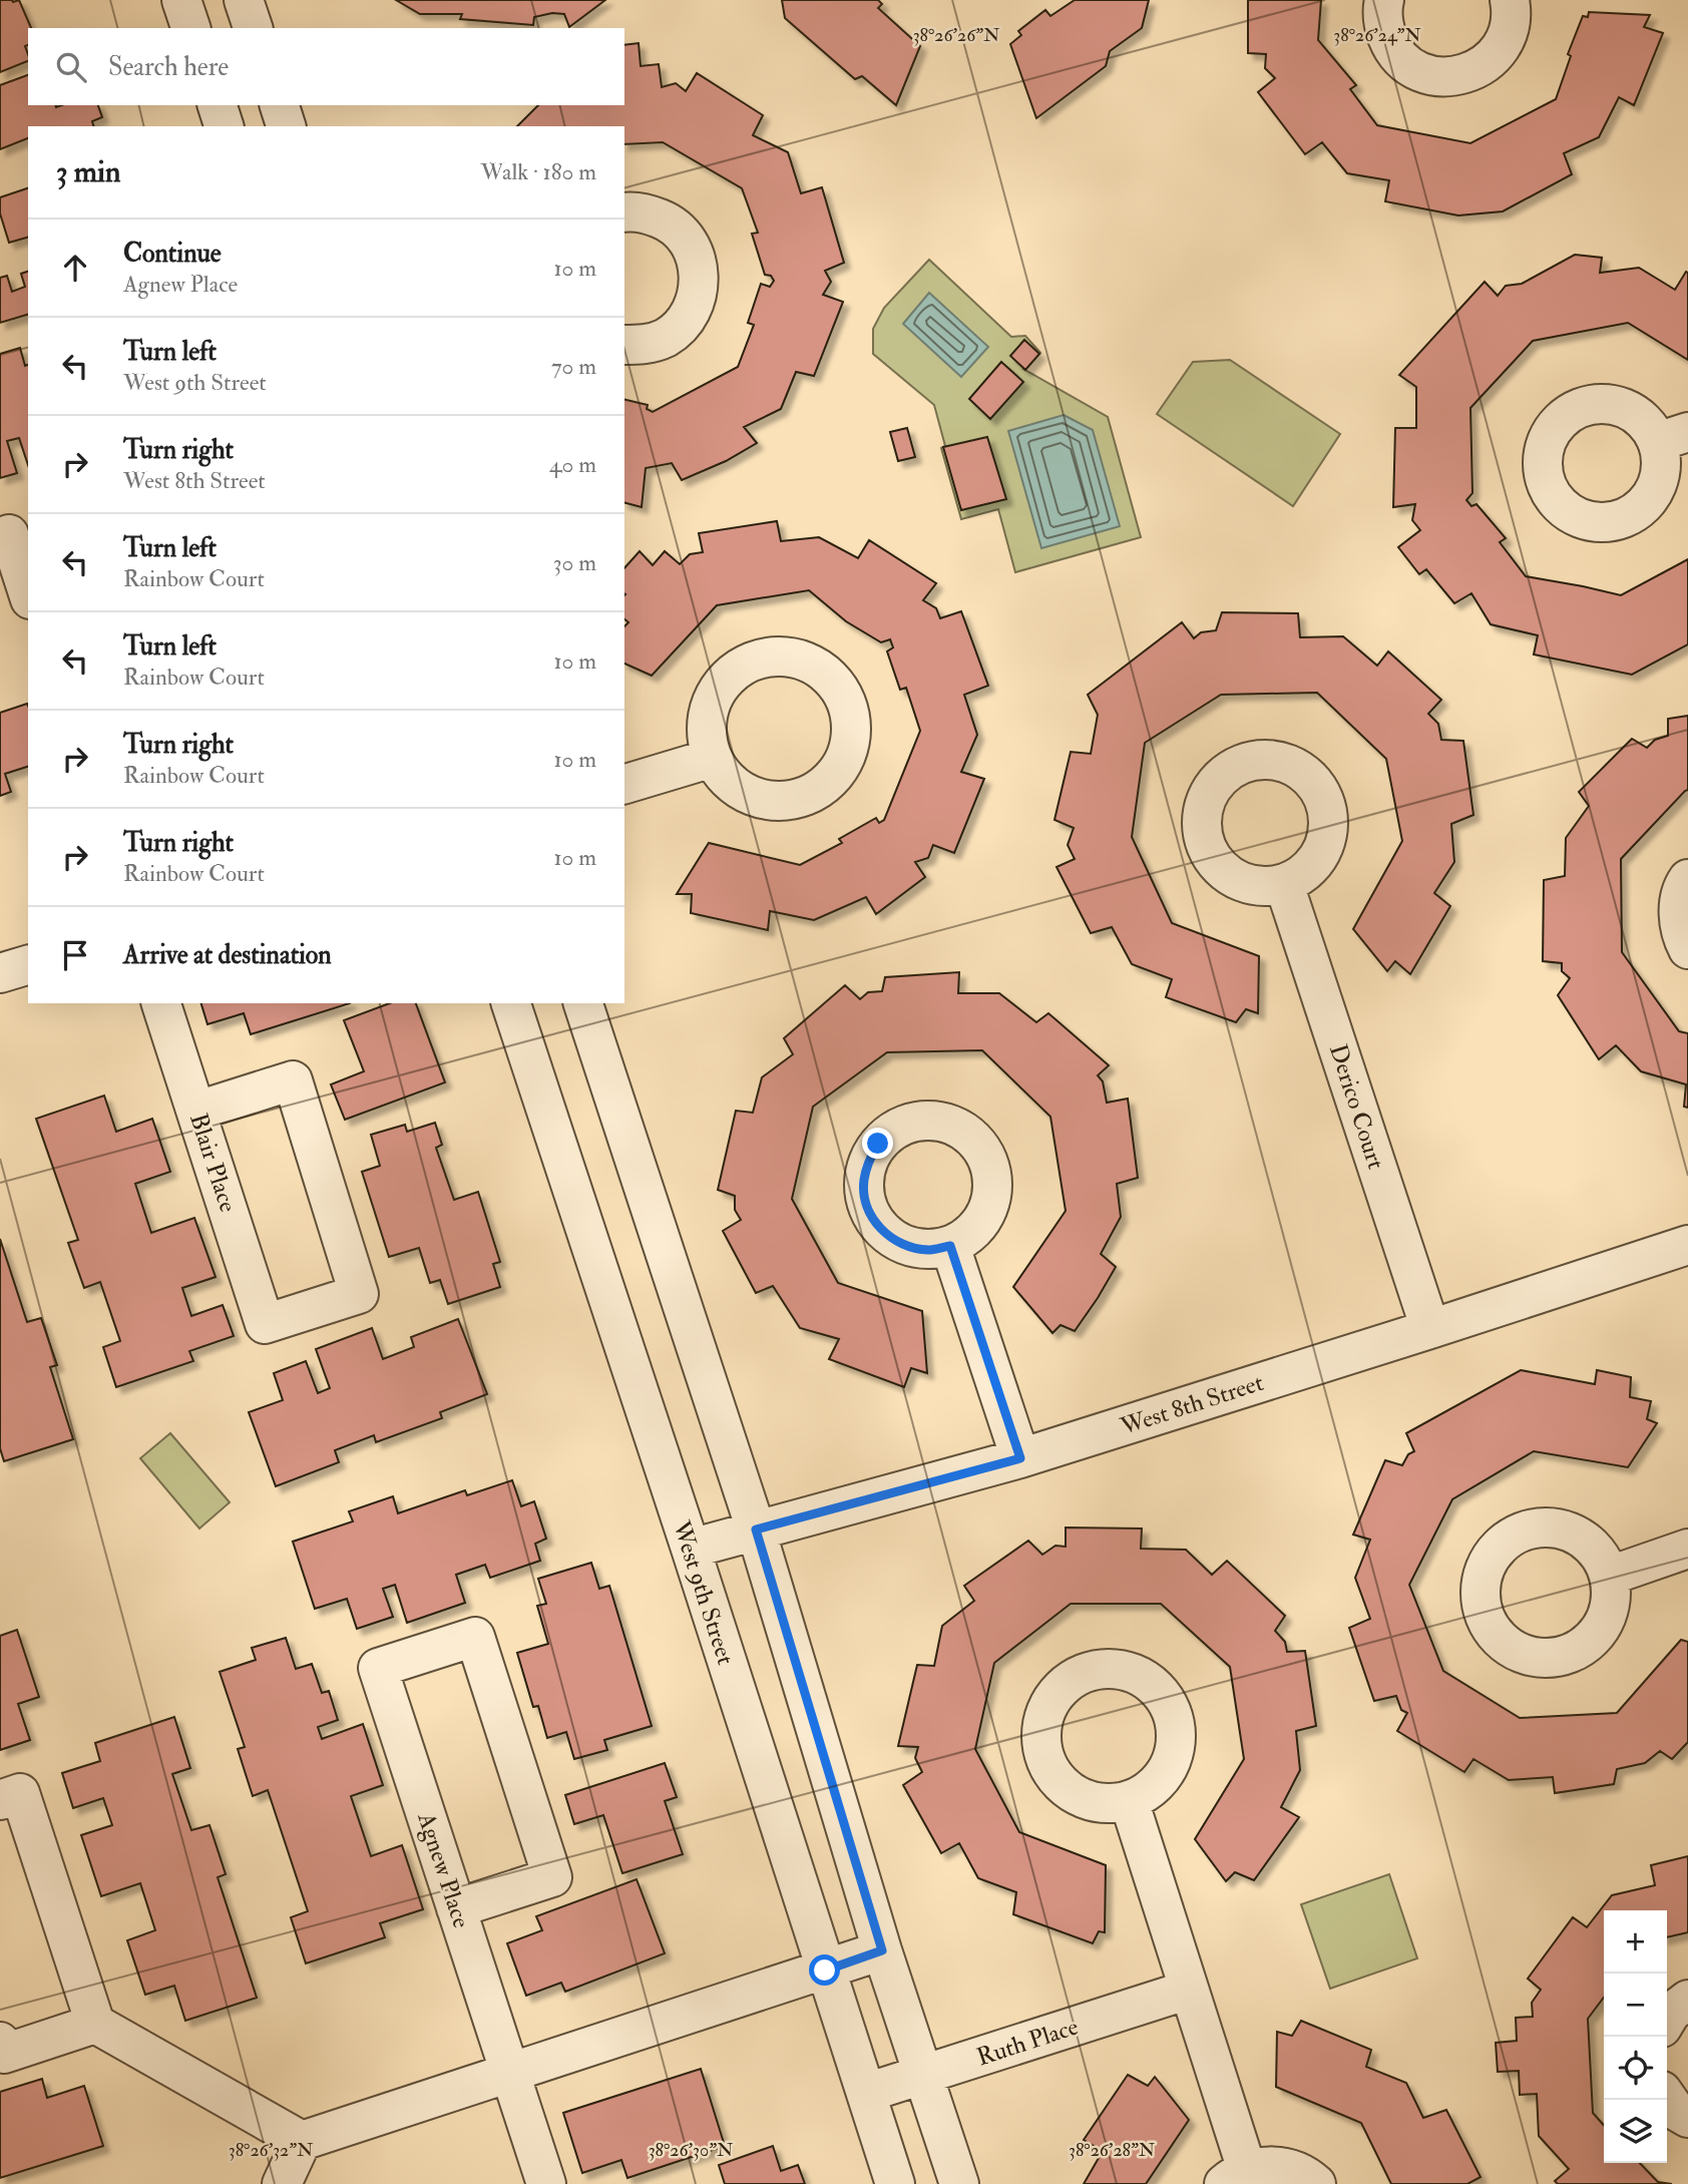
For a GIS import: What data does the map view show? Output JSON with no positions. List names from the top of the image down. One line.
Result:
{"streets":{"street":["Derico Court","Blair Place","West 8th Street","West 9th Street","Agnew Place","Ruth Place"]},"crossings":[["Derico Court","West 8th Street"],["West 8th Street","West 9th Street"],["West 9th Street","Ruth Place"]],"page":{"search":"Search here","heading":["3 min","Walk · 180 m"],"list":[["Continue","Agnew Place","10 m"],["Turn left","West 9th Street","70 m"],["Turn right","West 8th Street","40 m"],["Turn left","Rainbow Court","30 m"],["Turn left","Rainbow Court","10 m"],["Turn right","Rainbow Court","10 m"],["Turn right","Rainbow Court","10 m"],"Arrive at destination"],"map_buttons":["+","−"]},"coordinates":["38°26'24\"N","38°26'26\"N","38°26'32\"N","38°26'30\"N","38°26'28\"N"]}
